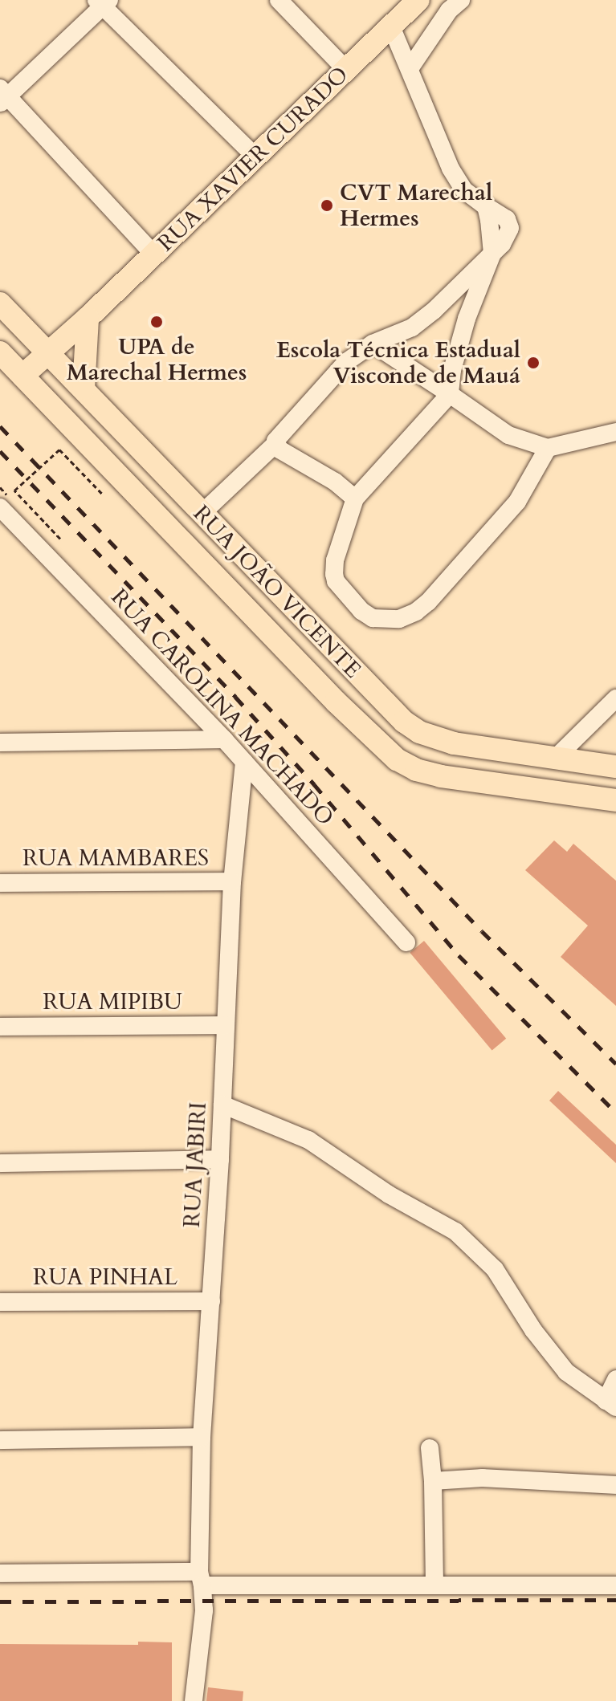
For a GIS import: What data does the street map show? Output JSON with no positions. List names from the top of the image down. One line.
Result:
{"streets":{"main road":["RUA XAVIER CURADO","RUA JOÃO VICENTE"],"street":["RUA CAROLINA MACHADO","RUA MAMBARES","RUA MIPIBU","RUA JABIRI","RUA PINHAL"]},"crossings":[["RUA XAVIER CURADO","RUA JOÃO VICENTE"],["RUA CAROLINA MACHADO","RUA JABIRI"],["RUA MAMBARES","RUA JABIRI"],["RUA MIPIBU","RUA JABIRI"],["RUA JABIRI","RUA PINHAL"]],"places":["CVT Marechal Hermes","UPA de Marechal Hermes","Escola Técnica Estadual Visconde de Mauá"]}
